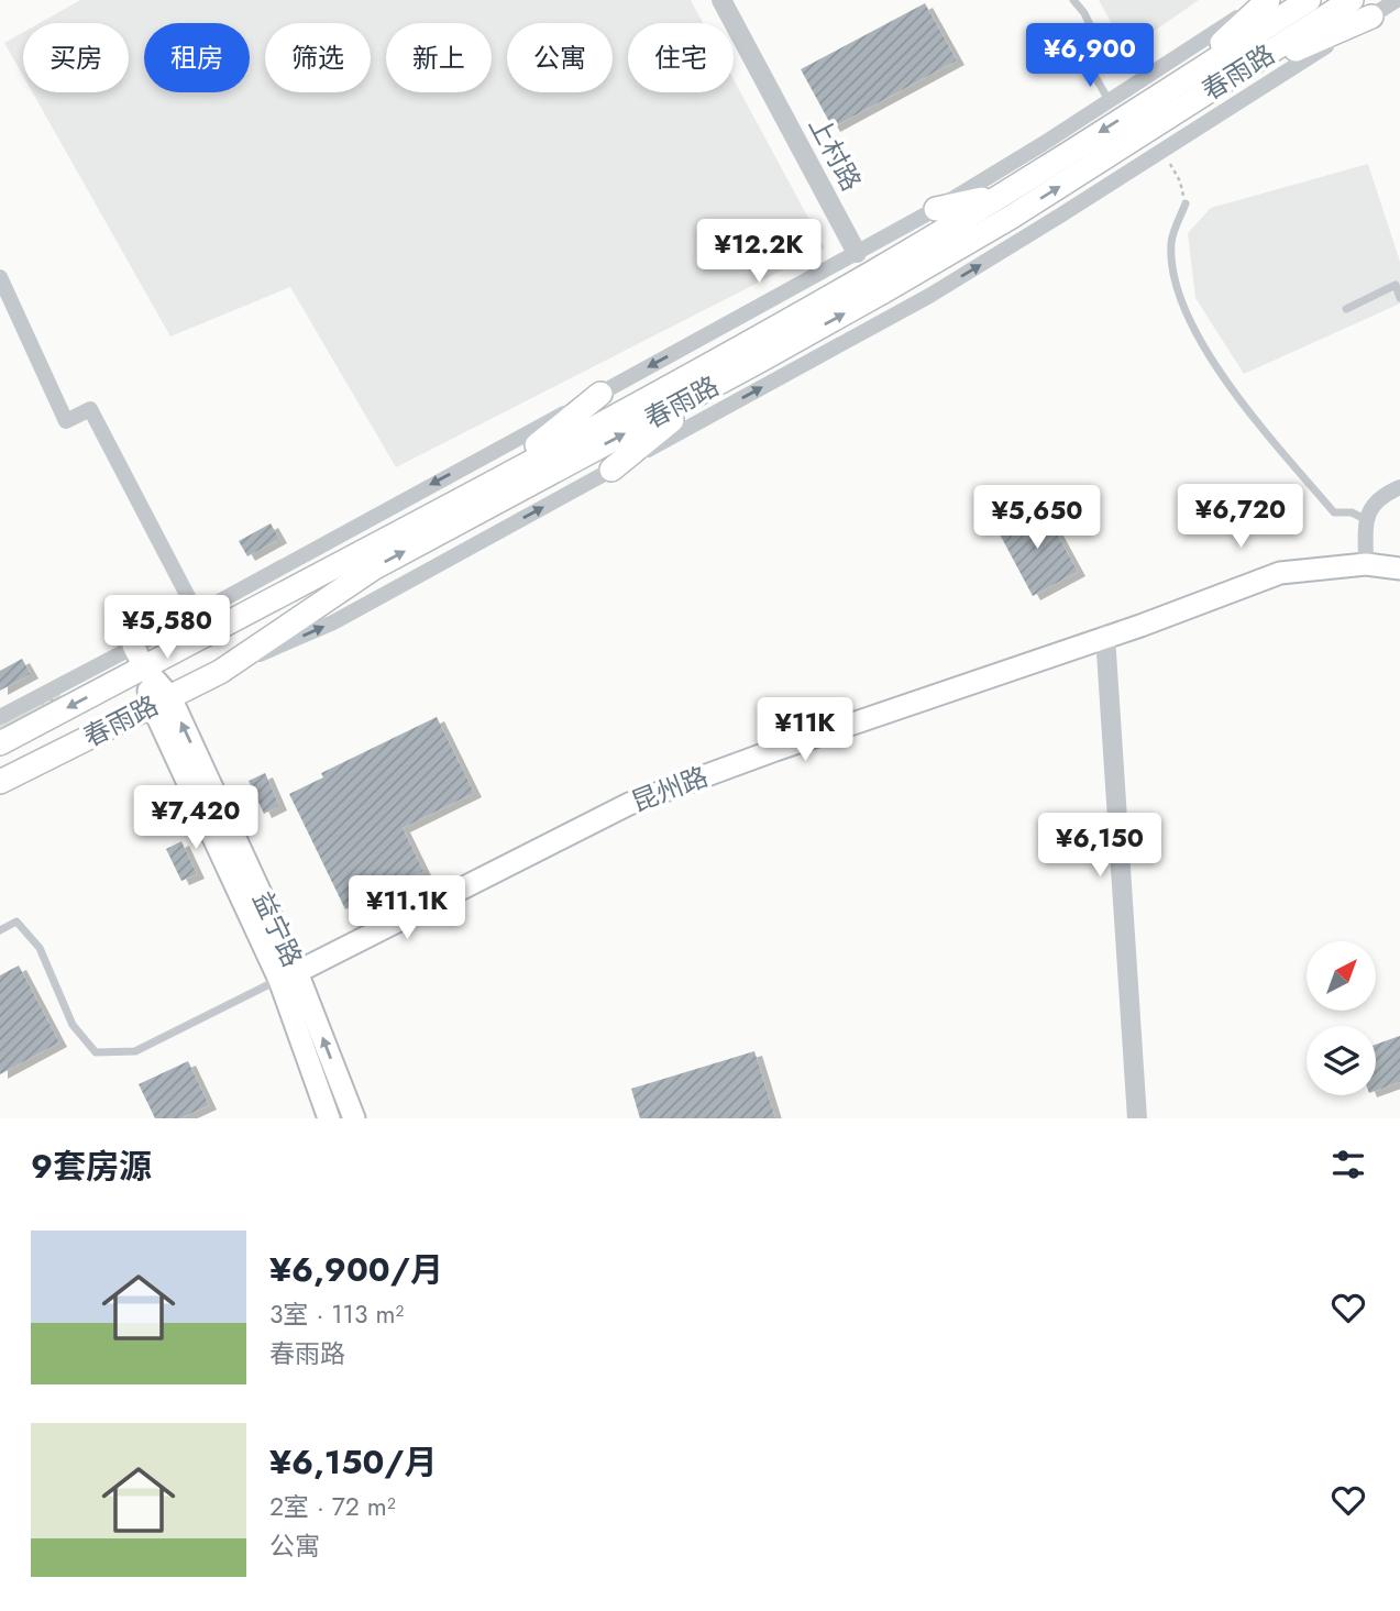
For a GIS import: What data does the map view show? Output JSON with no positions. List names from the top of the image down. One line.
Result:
{"streets":{"main road":["春雨路","昆州路","益宁路"],"street":["上村路"]},"crossings":[["春雨路","益宁路"],["昆州路","益宁路"]],"north":"top right","page":{"price":["¥6,900","¥12.2K","¥6,720","¥5,650","¥5,580","¥11K","¥7,420","¥6,150","¥11.1K"],"chip":["买房","租房","筛选","新上","公寓","住宅"],"heading":"9套房源","list":[{"name":"¥6,900/月","note":"3室 · 113 m² · 春雨路"},{"name":"¥6,150/月","note":"2室 · 72 m² · 公寓"}]}}
